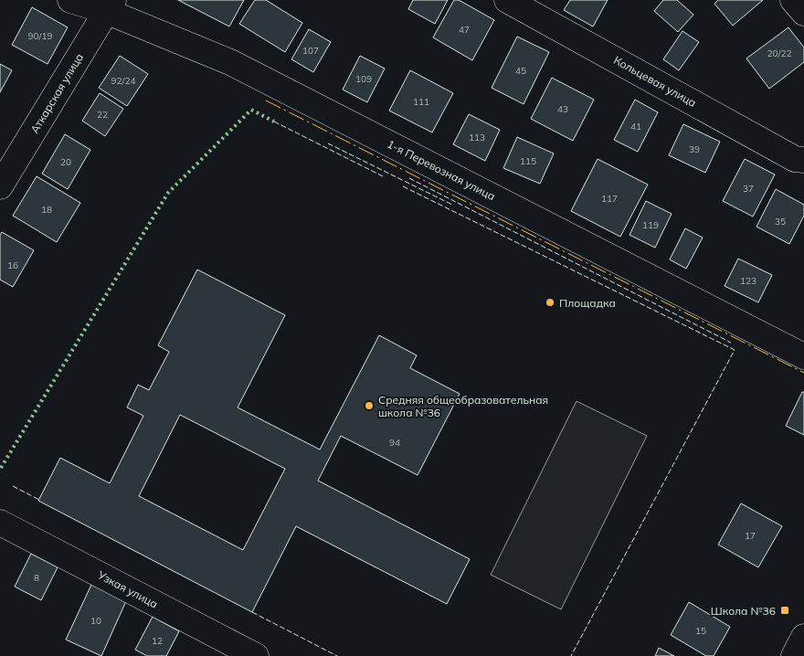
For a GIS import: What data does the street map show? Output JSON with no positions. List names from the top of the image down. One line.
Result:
{"streets":{"street":["Кольцевая улица","Аткарская улица","1-я Перевозная улица","Узкая улица"]},"crossings":[["Аткарская улица","1-я Перевозная улица"]],"places":{"other":["Площадка","Средняя общеобразовательная школа №36"],"transit":["Школа №36"]},"house_numbers":["47","90/19","107","20/22","45","109","92/24","111","43","22","41","113","39","115","20","37","117","18","35","119","16","123","94","17","8","10","15","12"]}
